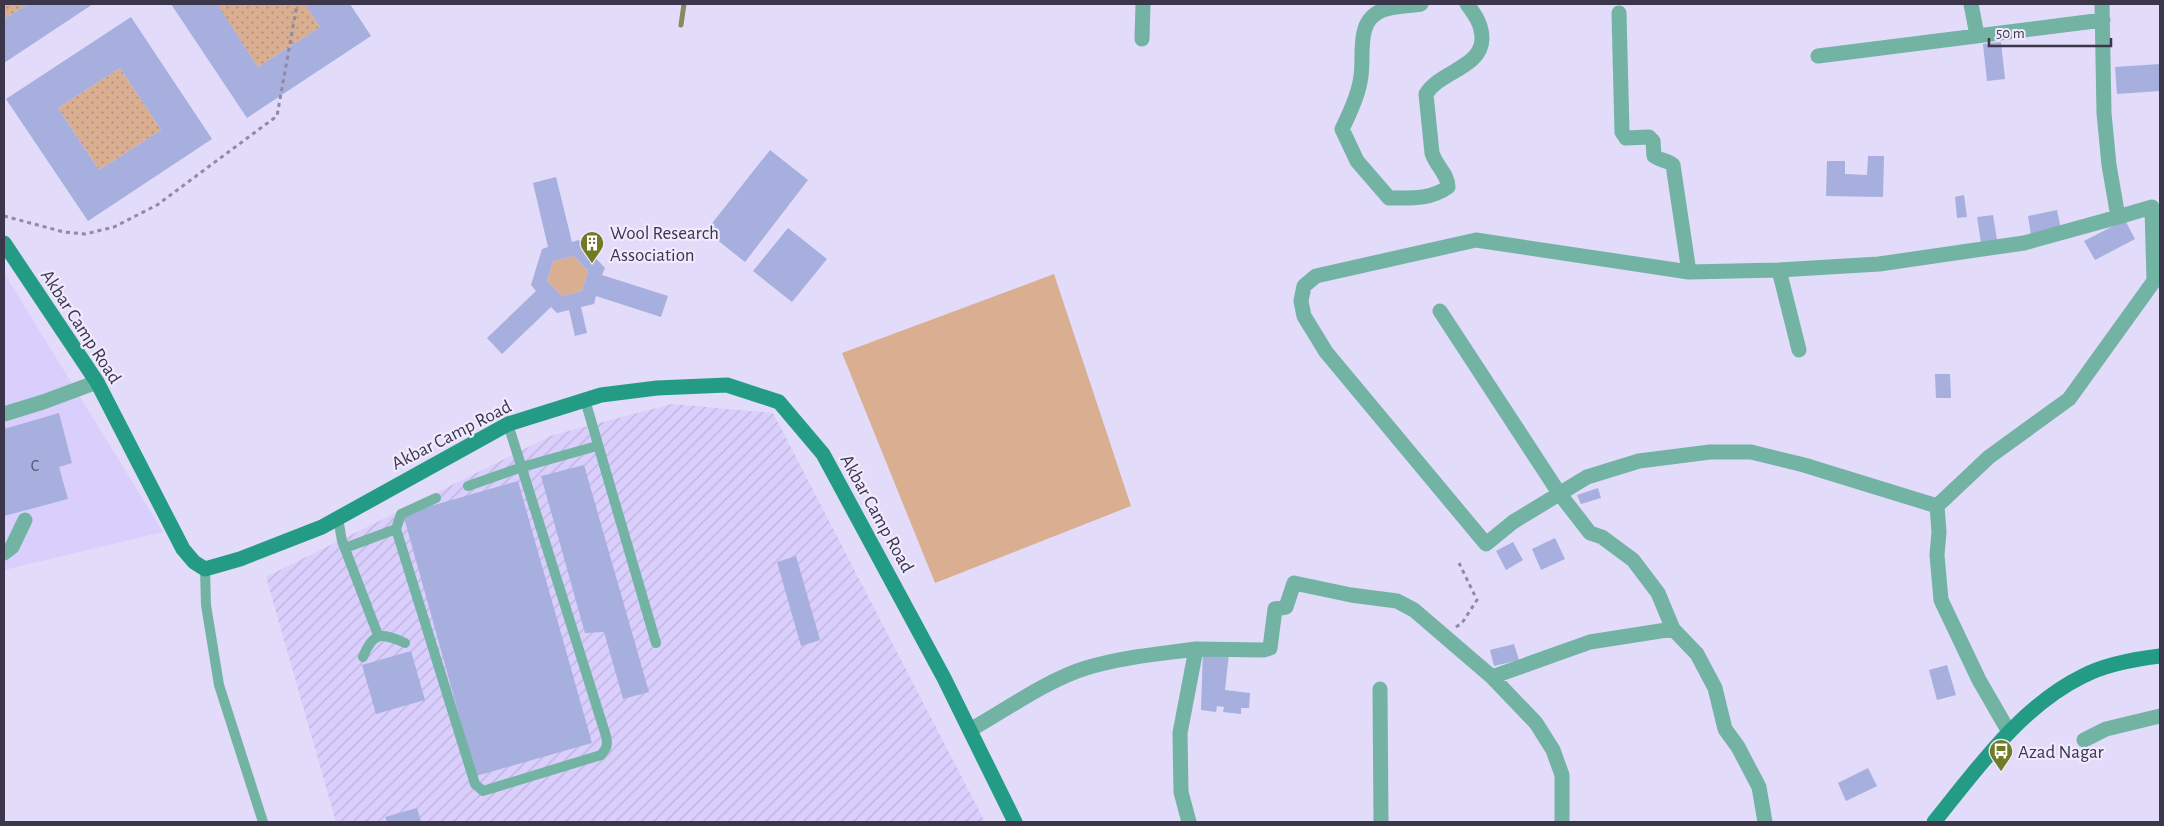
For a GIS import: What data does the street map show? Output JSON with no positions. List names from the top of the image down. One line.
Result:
{"streets":{"street":["Akbar Camp Road"]},"places":{"building":["Wool Research Association"],"bus stop":["Azad Nagar"]},"house_numbers":["C"],"scale_bar":"50 m"}
